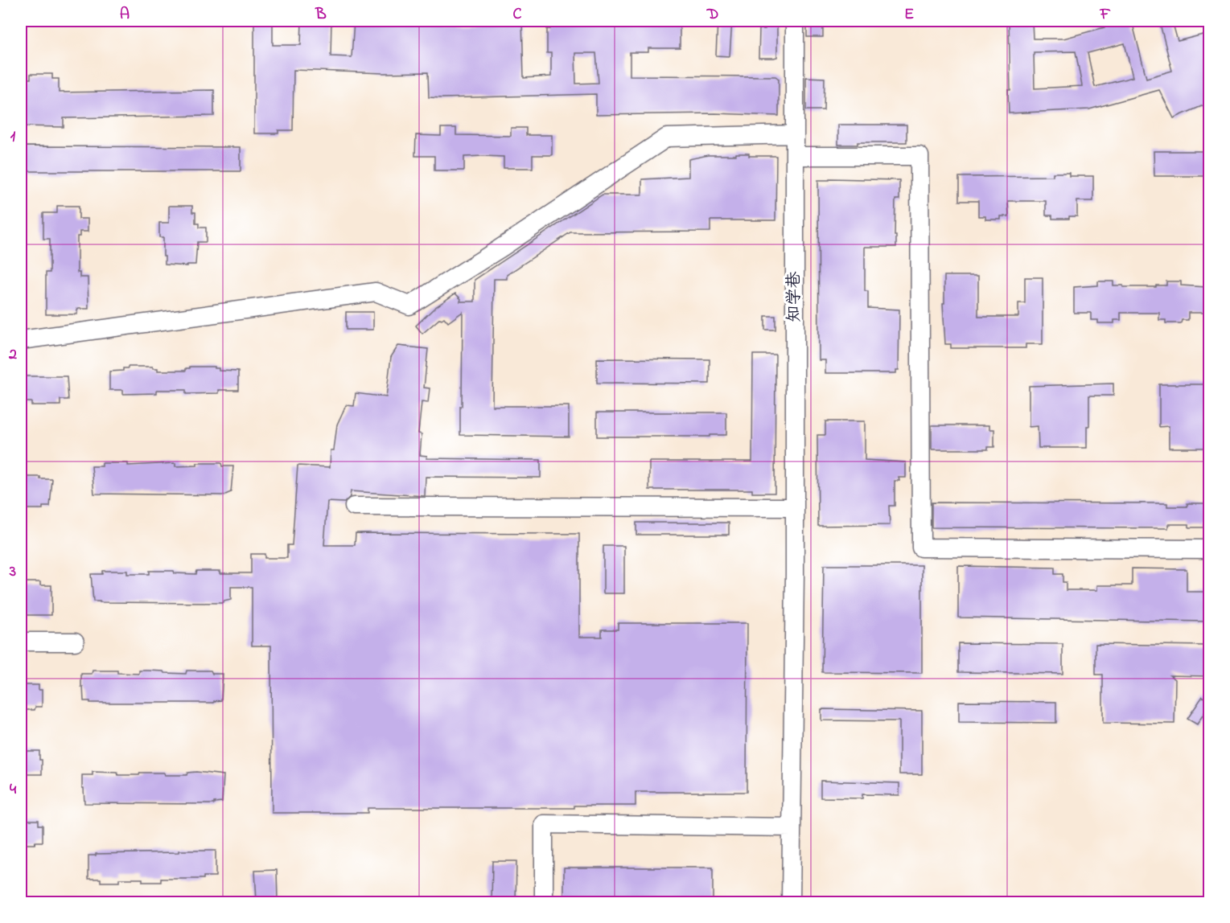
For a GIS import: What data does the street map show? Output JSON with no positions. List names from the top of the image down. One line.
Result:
{"streets":{"street":["知学巷"]},"grid":{"columns":["A","B","C","D","E","F"],"rows":["1","2","3","4"]}}
